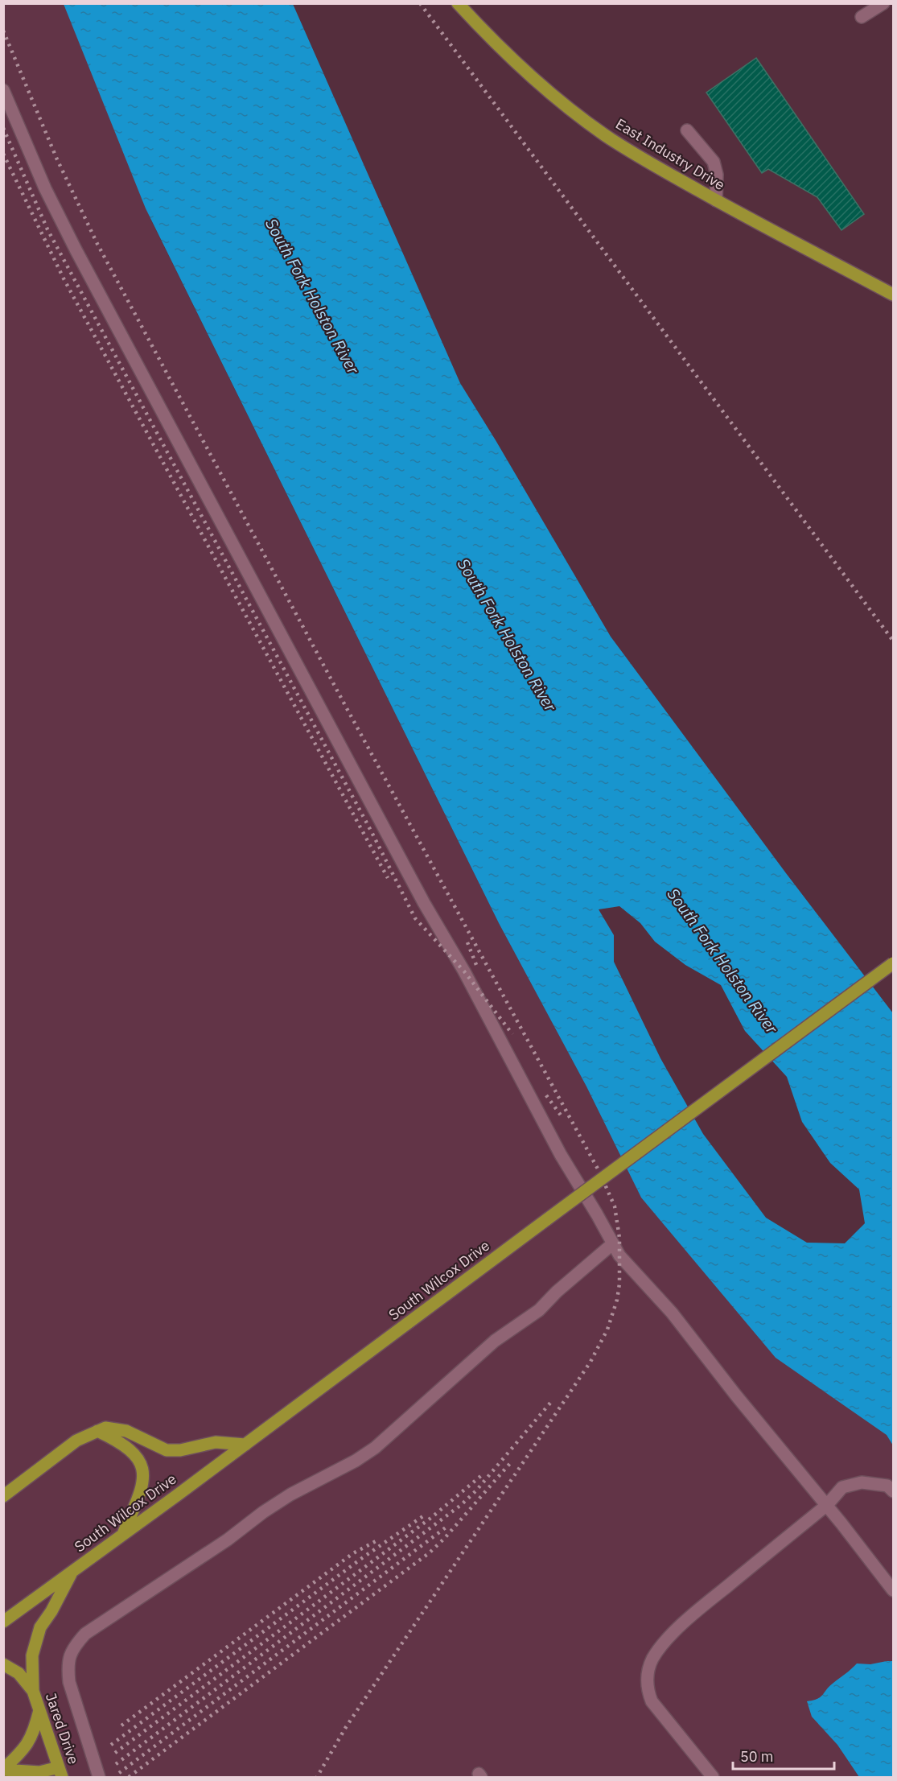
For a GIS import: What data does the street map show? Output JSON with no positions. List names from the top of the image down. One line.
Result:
{"streets":{"main road":["East Industry Drive","South Wilcox Drive","Jared Drive"]},"water":["South Fork Holston River"],"scale_bar":"50 m"}
